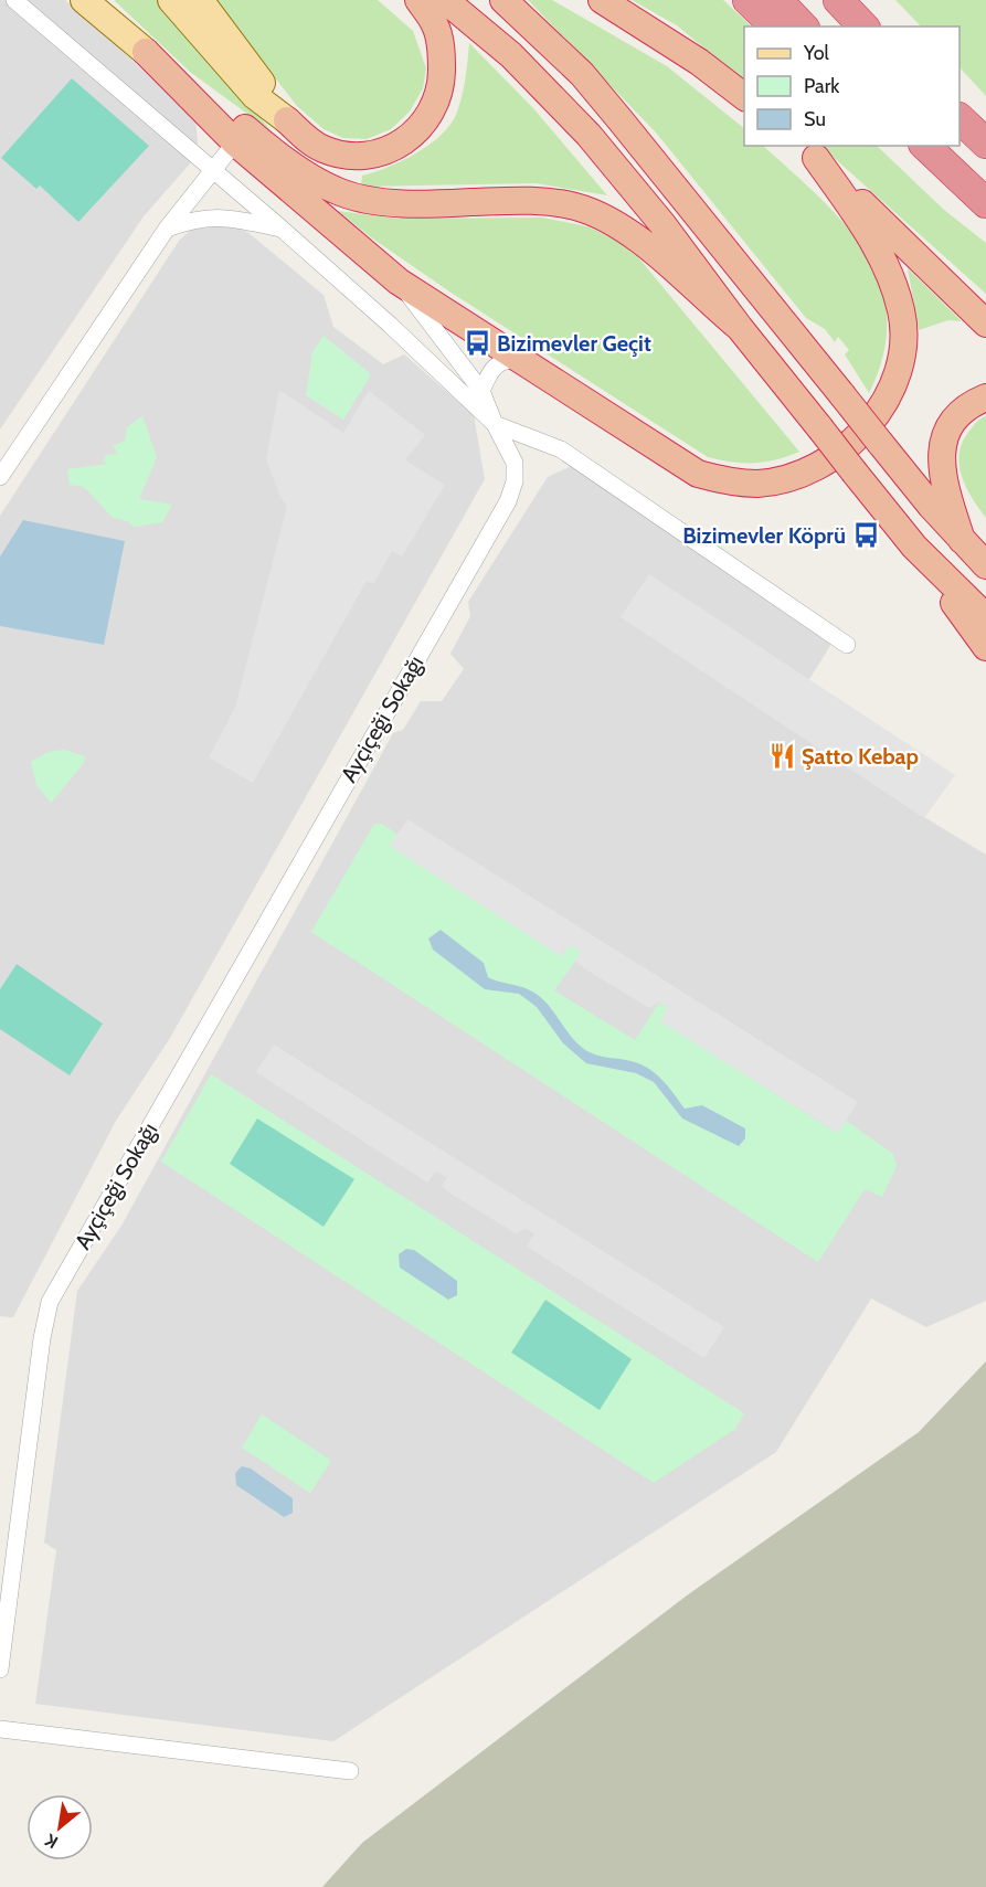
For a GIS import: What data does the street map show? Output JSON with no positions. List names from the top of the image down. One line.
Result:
{"streets":{"street":["Ayçiçeği Sokağı"]},"places":{"bus stop":["Bizimevler Geçit","Bizimevler Köprü"],"restaurant":["Şatto Kebap"]},"legend":["Yol","Park","Su"],"north":"bottom left"}
